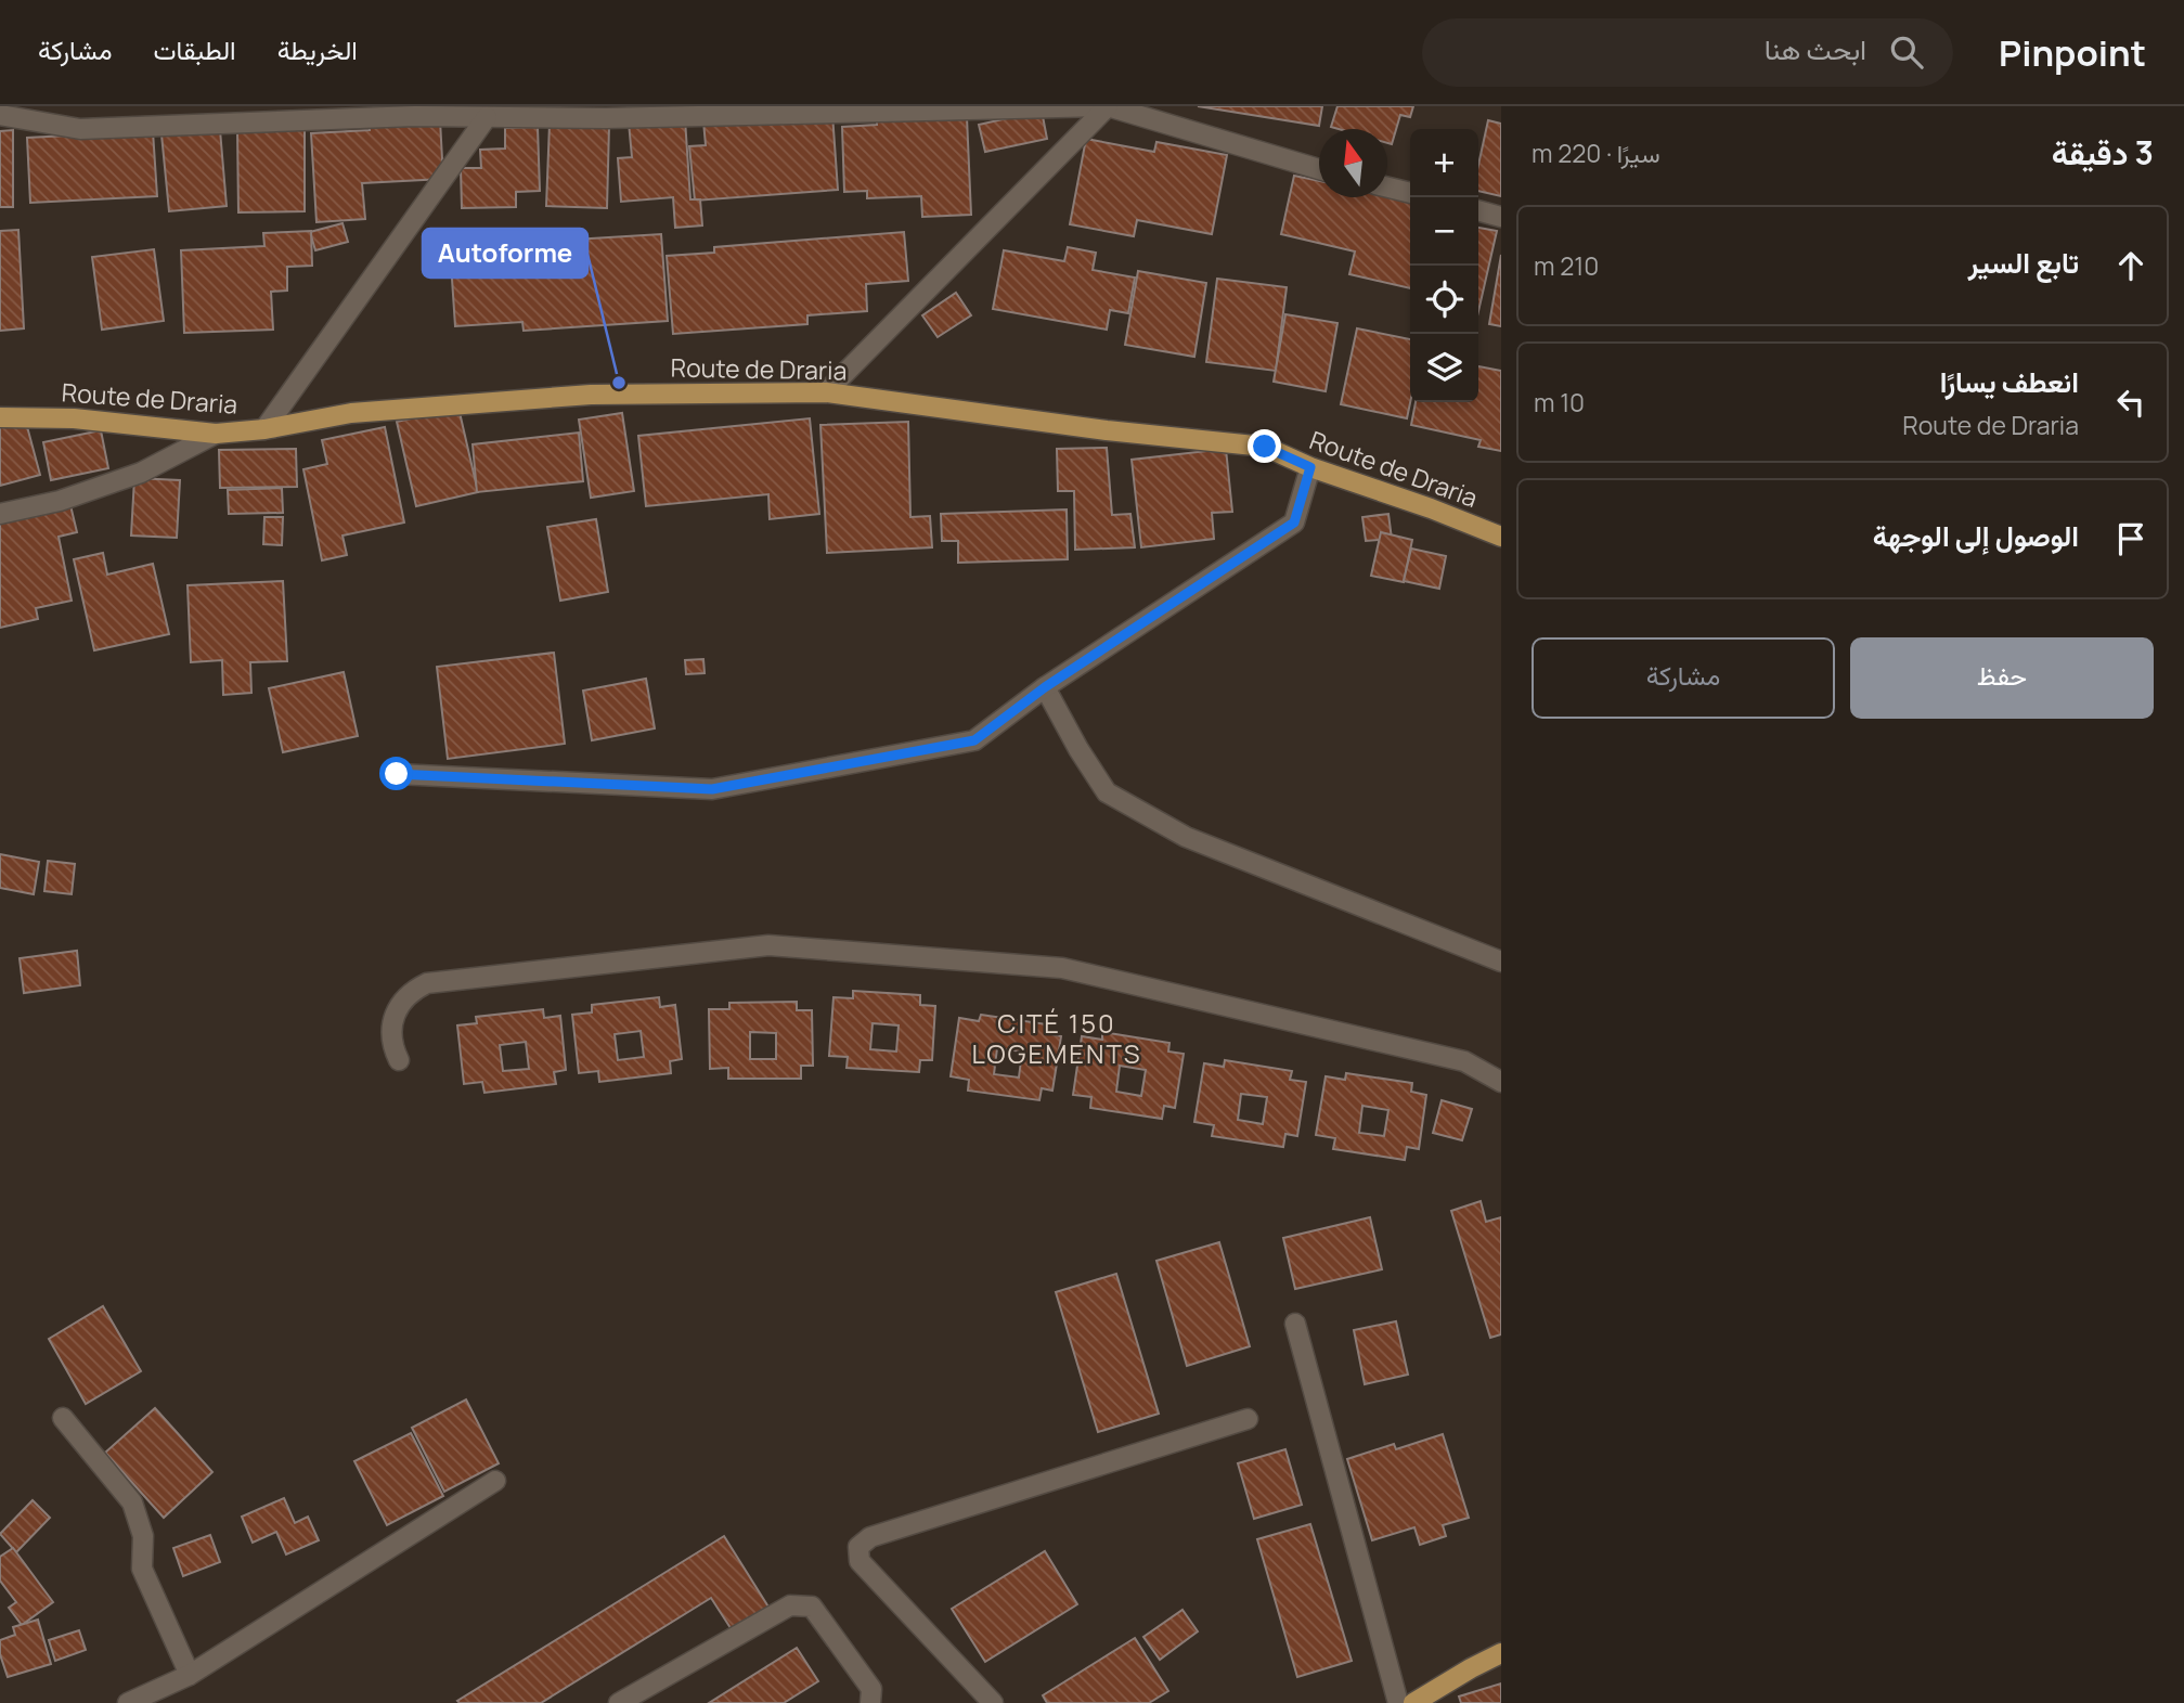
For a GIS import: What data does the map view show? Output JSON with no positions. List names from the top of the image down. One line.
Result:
{"streets":{"main road":["Route de Draria"]},"districts":["CITÉ 150 LOGEMENTS"],"places":["Autoforme"],"north":"top","page":{"header":"Pinpoint","search":"ابحث هنا","nav":["الخريطة","الطبقات","مشاركة"],"heading":["3 دقيقة","سيرًا · 220 m"],"map_buttons":["+","−"],"list":[["تابع السير","210 m"],["انعطف يسارًا","Route de Draria","10 m"],"الوصول إلى الوجهة"],"buttons":["حفظ","مشاركة"]}}
